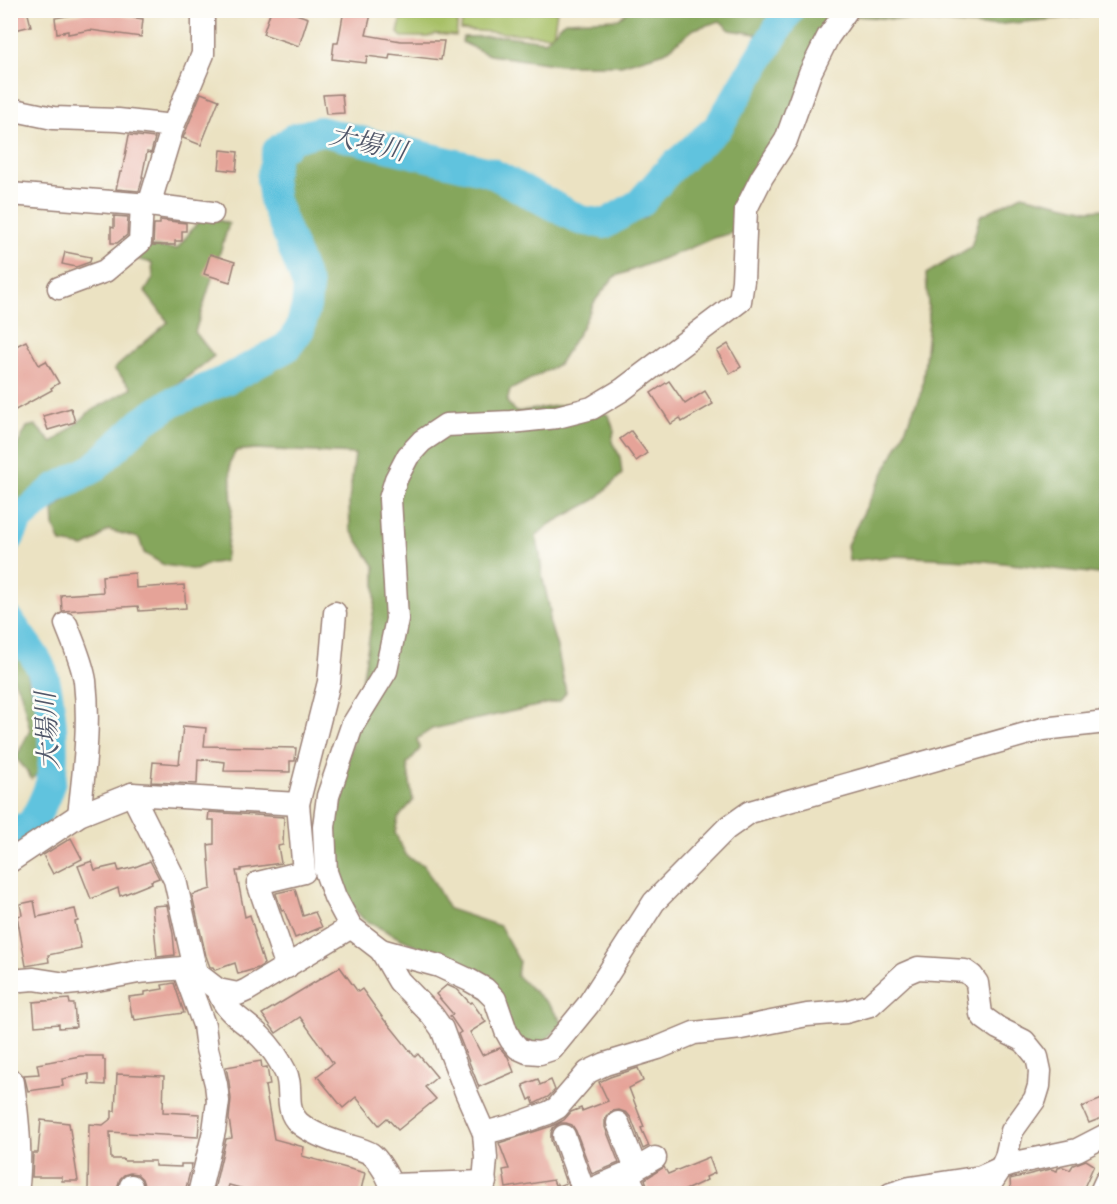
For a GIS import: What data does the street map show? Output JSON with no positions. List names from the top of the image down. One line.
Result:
{"water":["大場川"]}
